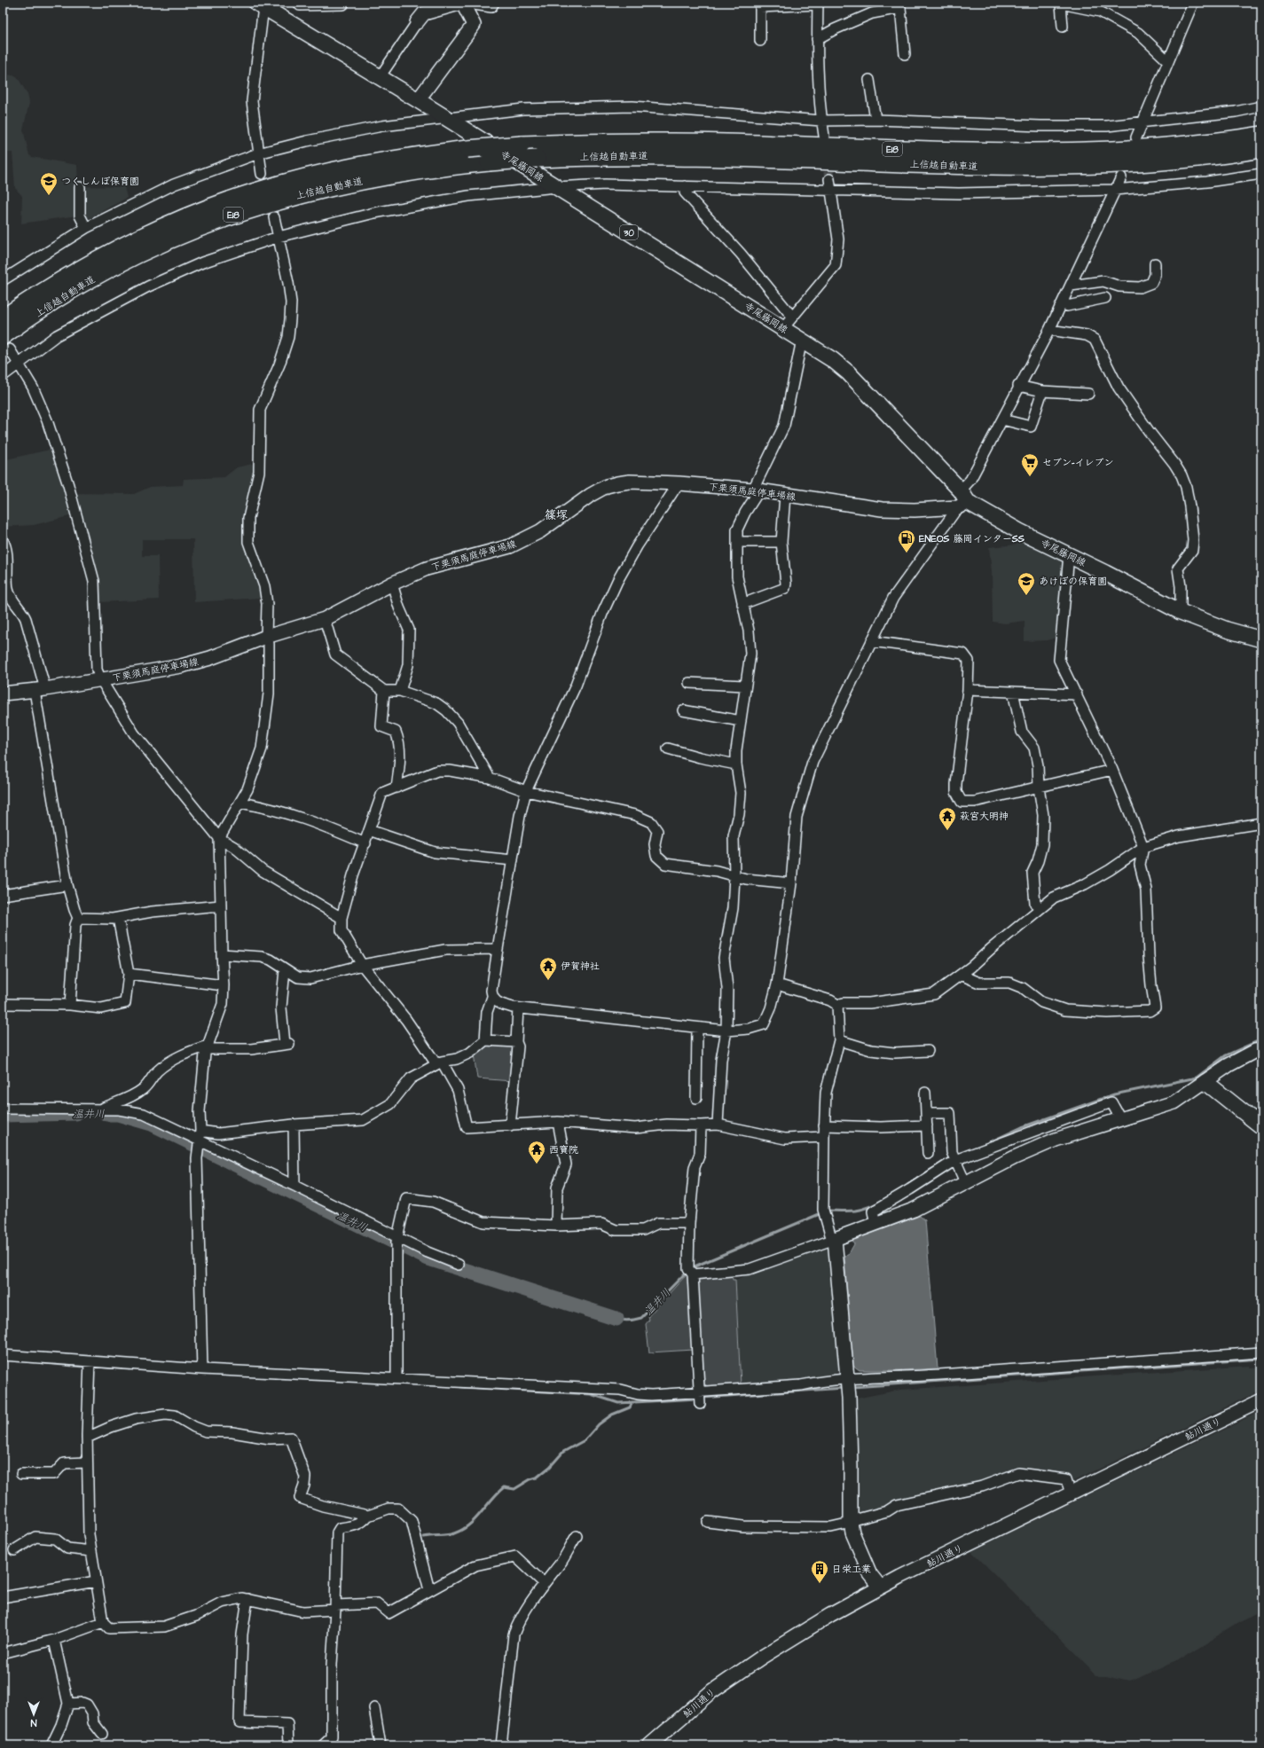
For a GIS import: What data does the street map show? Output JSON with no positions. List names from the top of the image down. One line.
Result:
{"streets":{"highway":["E18","上信越自動車道"],"main road":["寺尾藤岡線","30"],"street":["下栗須馬庭停車場線","鮎川通り"]},"crossings":[["寺尾藤岡線","下栗須馬庭停車場線"]],"districts":["篠塚"],"water":["温井川"],"places":{"school or university":["つくしんぼ保育園","あけぼの保育園"],"supermarket":["セブン-イレブン"],"fuel station":["ENEOS 藤岡インターSS"],"temple":["萩宮大明神","伊賀神社","西寶院"],"building":["日栄工業"]},"north":"bottom"}
